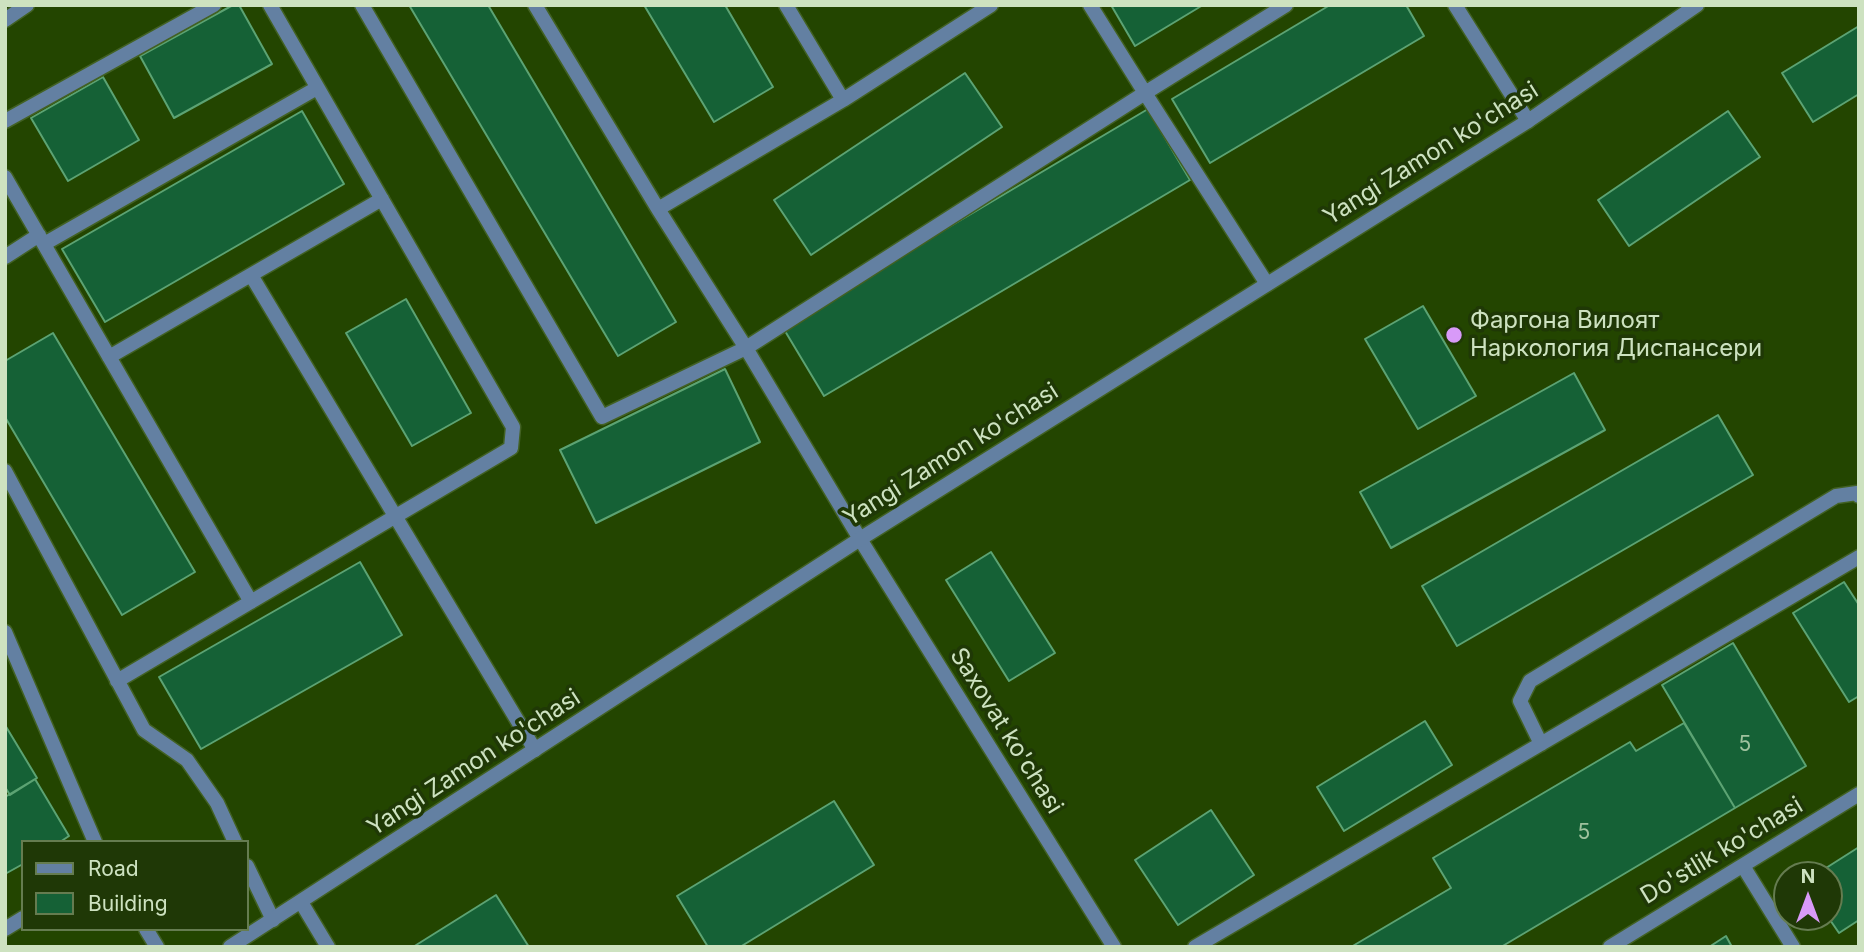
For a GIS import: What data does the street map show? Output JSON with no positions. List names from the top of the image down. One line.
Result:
{"streets":{"street":["Yangi Zamon ko'chasi","Saxovat ko'chasi","Do'stlik ko'chasi"]},"crossings":[["Yangi Zamon ko'chasi","Saxovat ko'chasi"]],"places":["Фаргона Вилоят Наркология Диспансери"],"house_numbers":["5","5"],"legend":["Road","Building"],"north":"top"}
